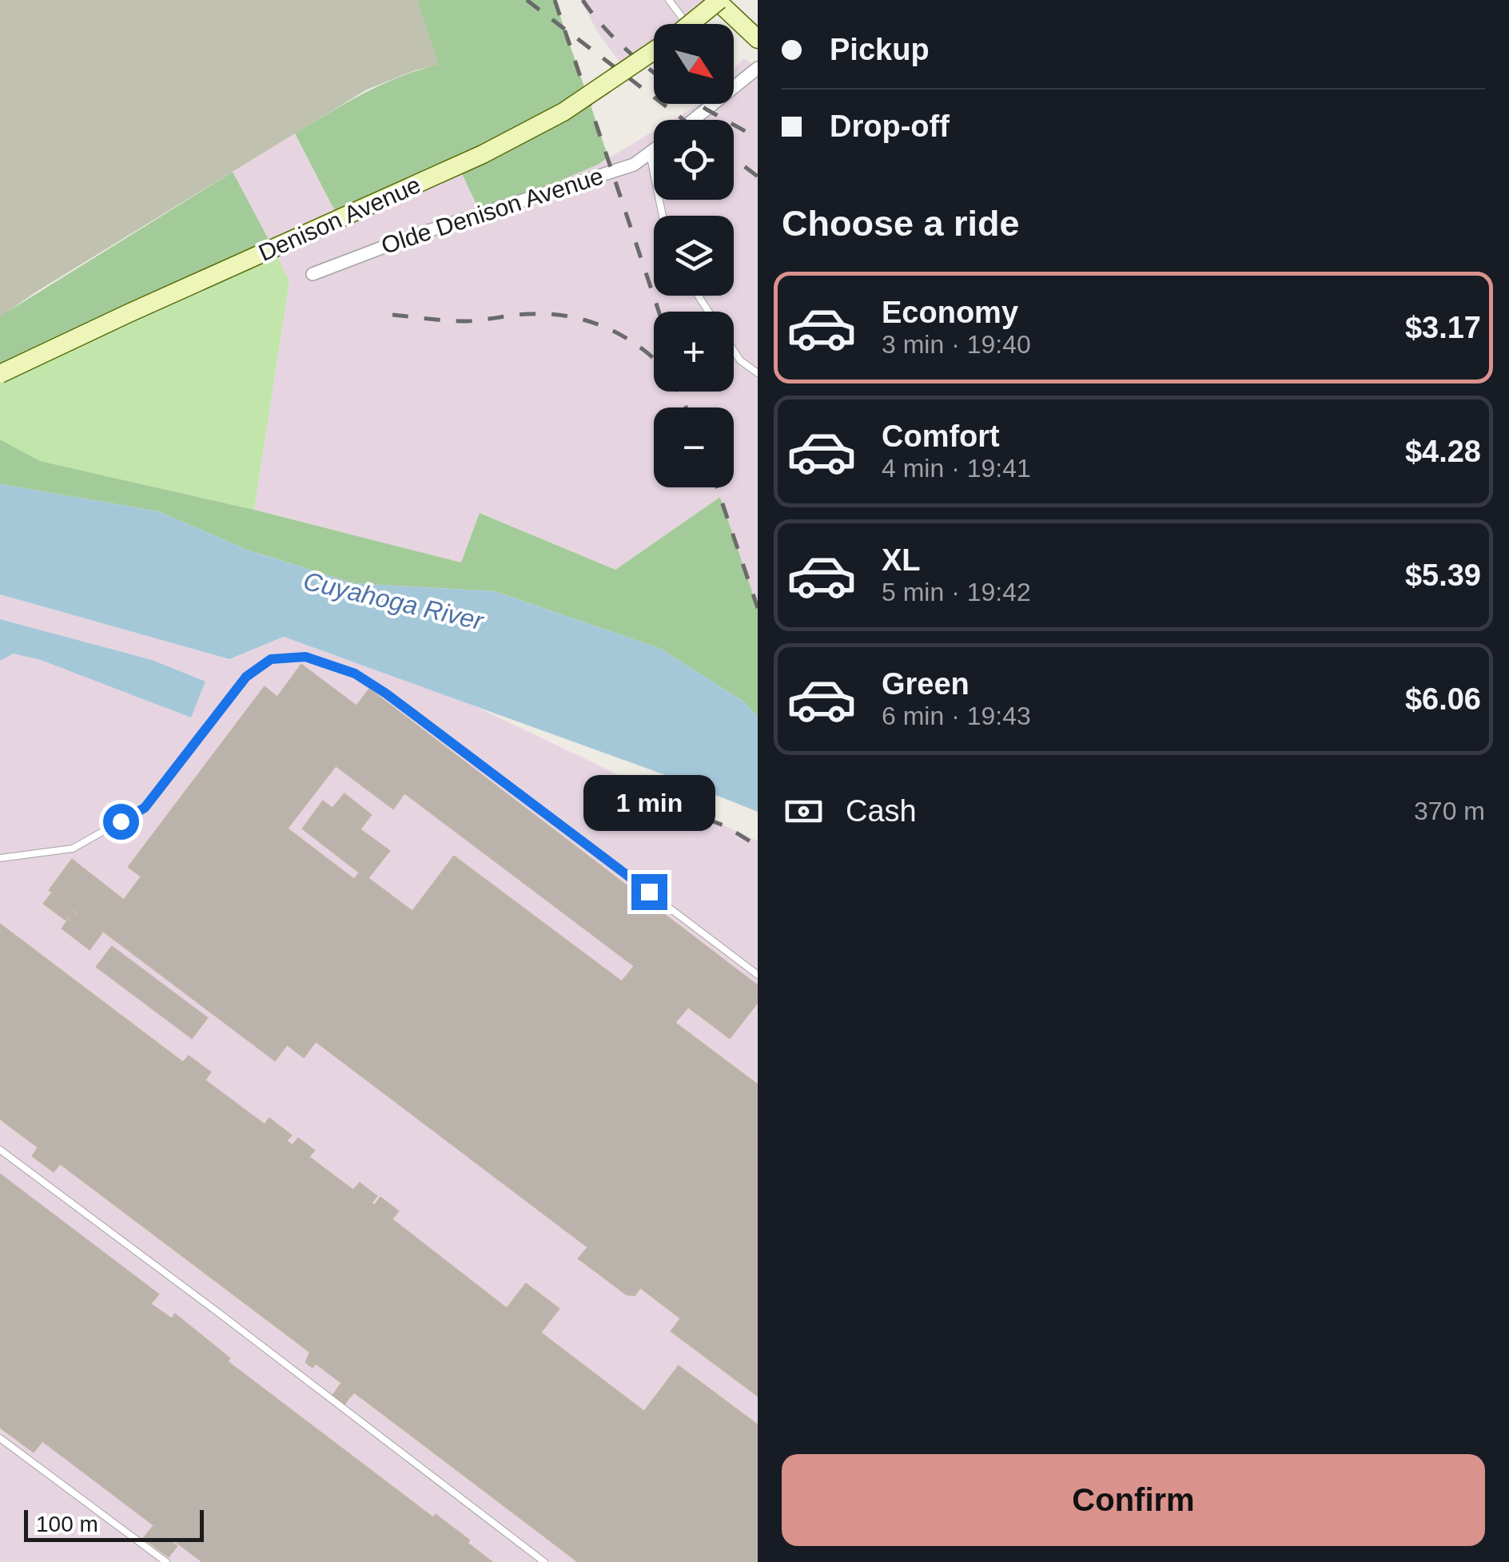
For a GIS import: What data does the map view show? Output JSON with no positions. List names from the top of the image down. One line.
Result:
{"streets":{"main road":["Denison Avenue"],"street":["Olde Denison Avenue"]},"water":["Cuyahoga River"],"scale_bar":"100 m","north":"bottom right","page":{"banner":["Pickup","Drop-off"],"map_buttons":["+","−"],"heading":"Choose a ride","list":[{"name":"Economy","note":"3 min · 19:40","value":"$3.17"},{"name":"Comfort","note":"4 min · 19:41","value":"$4.28"},{"name":"XL","note":"5 min · 19:42","value":"$5.39"},{"name":"Green","note":"6 min · 19:43","value":"$6.06"}],"pay":["Cash","370 m"],"bubble":"1 min","buttons":"Confirm","scale":"100 m"}}
